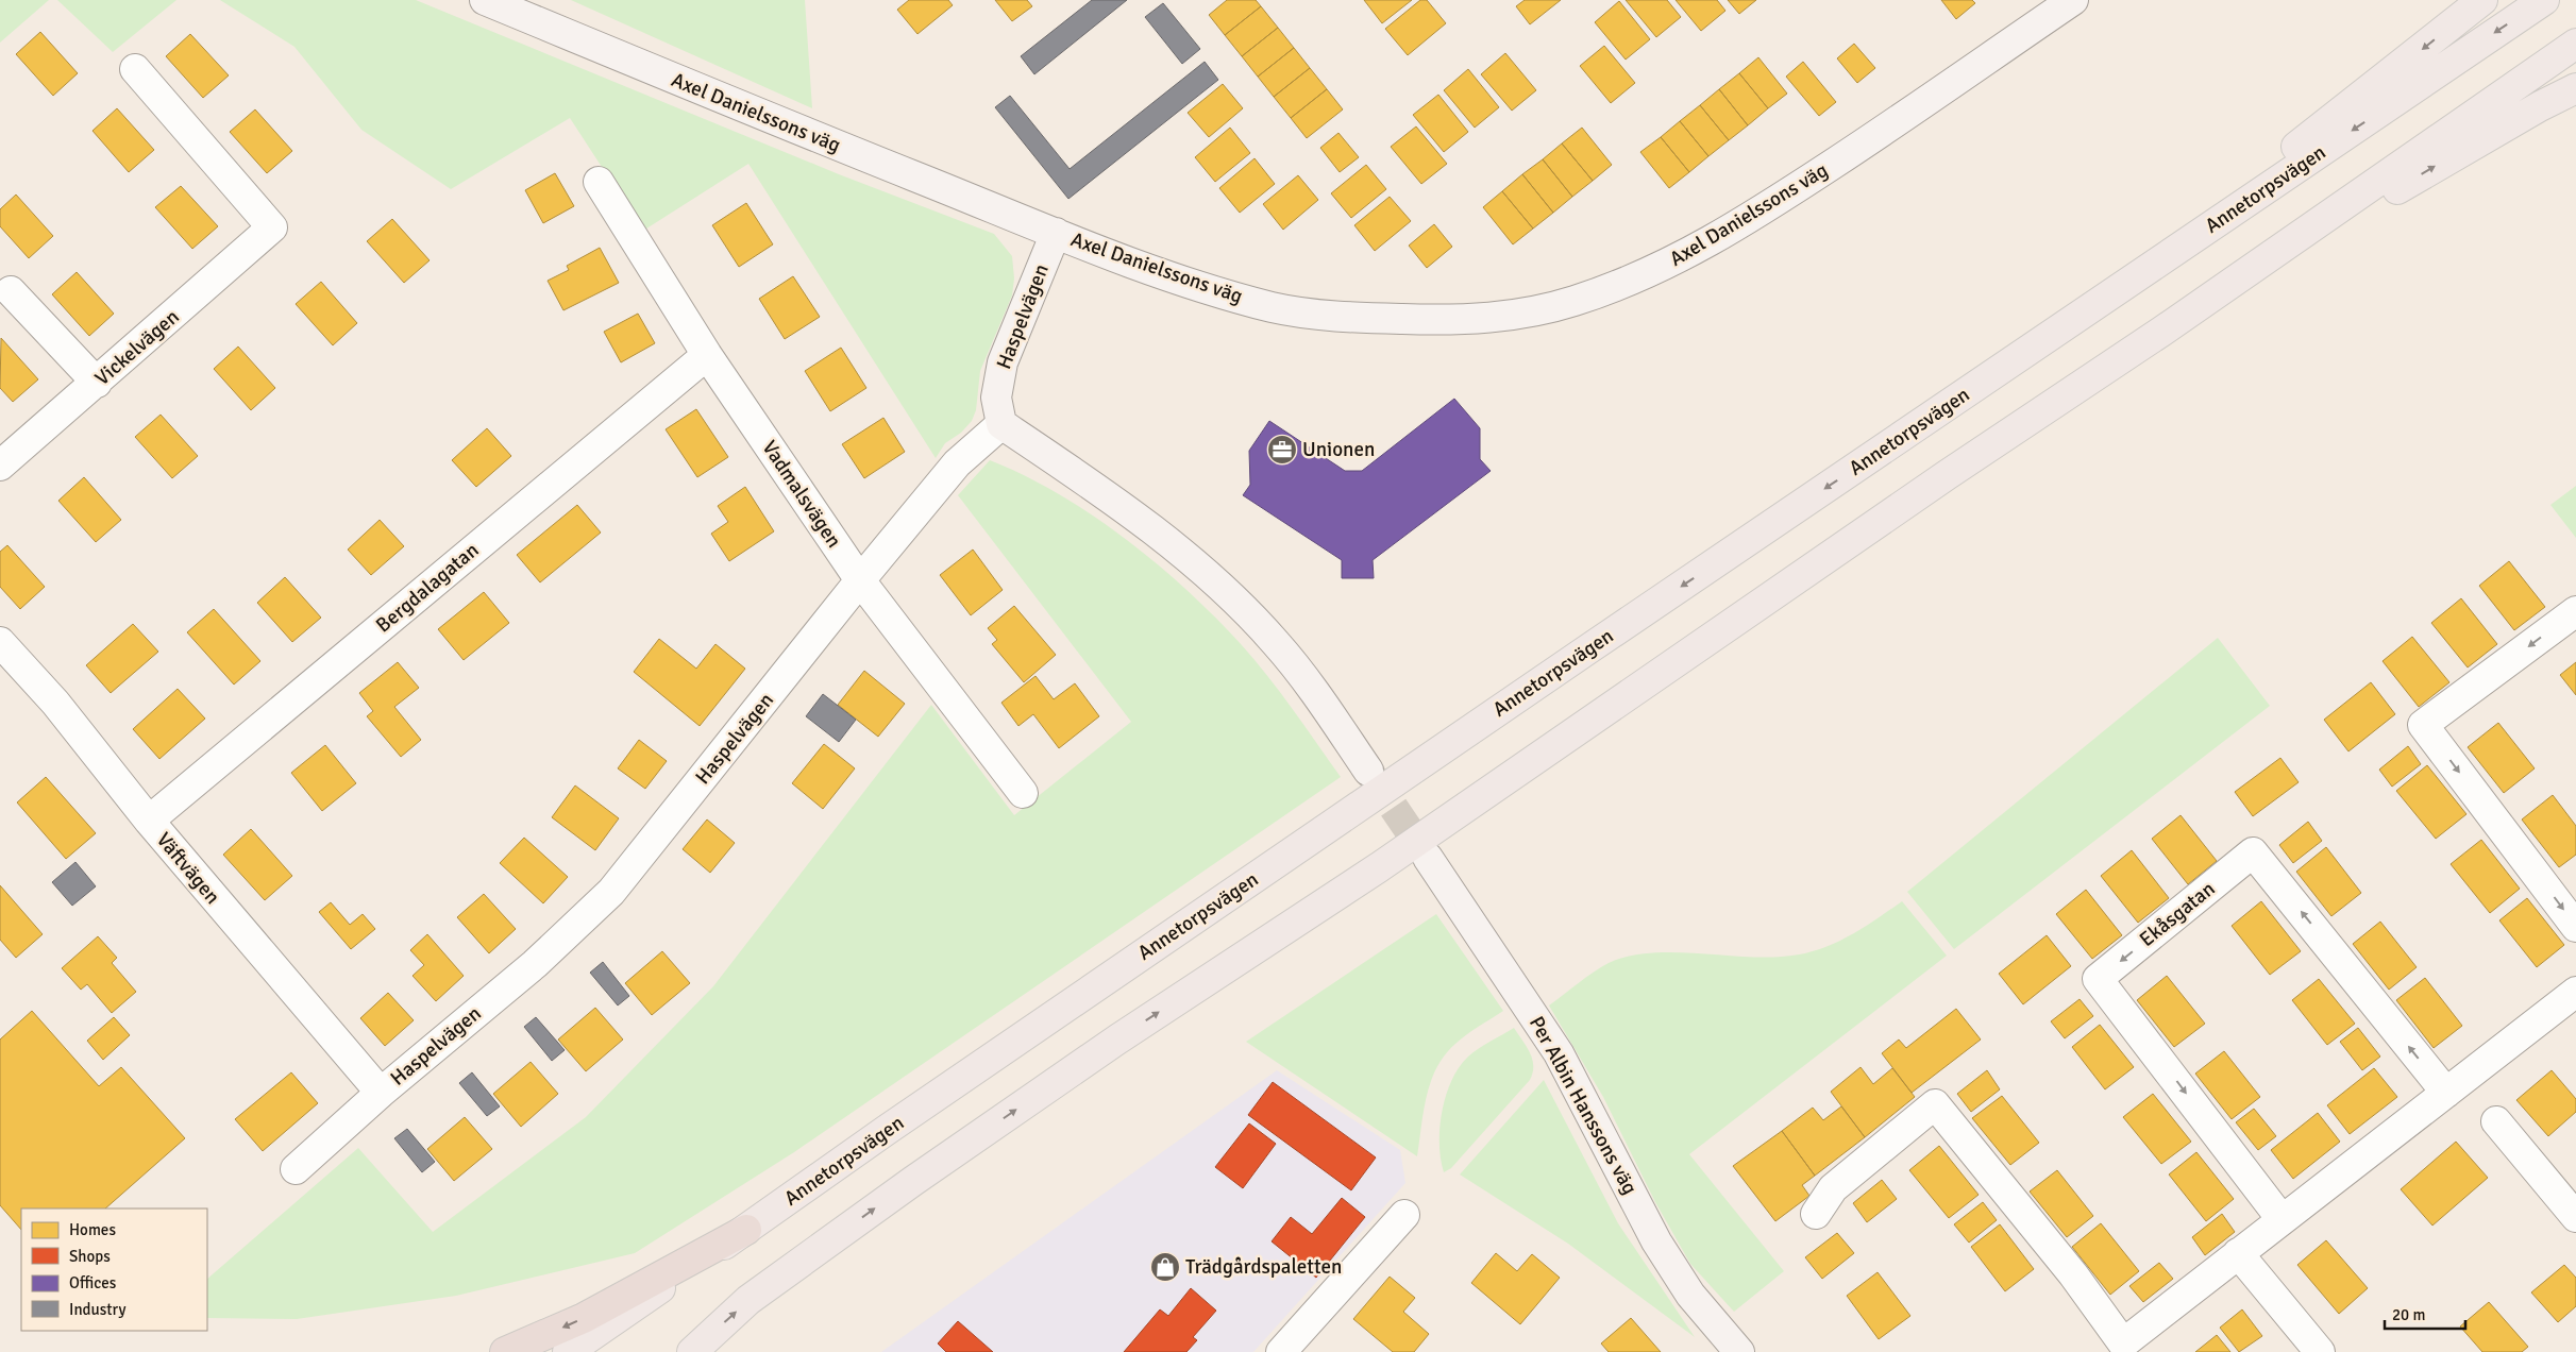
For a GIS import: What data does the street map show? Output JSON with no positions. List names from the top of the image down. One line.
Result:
{"streets":{"main road":["Annetorpsvägen"],"street":["Axel Danielssons väg","Haspelvägen","Vickelvägen","Vadmalsvägen","Bergdalagatan","Väftvägen","Ekåsgatan","Per Albin Hanssons väg"]},"crossings":[["Axel Danielssons väg","Haspelvägen"],["Haspelvägen","Vadmalsvägen"],["Haspelvägen","Väftvägen"],["Vadmalsvägen","Bergdalagatan"],["Bergdalagatan","Väftvägen"]],"places":{"office":["Unionen"],"shop":["Trädgårdspaletten"]},"legend":["Homes","Shops","Offices","Industry"],"scale_bar":"20 m"}
